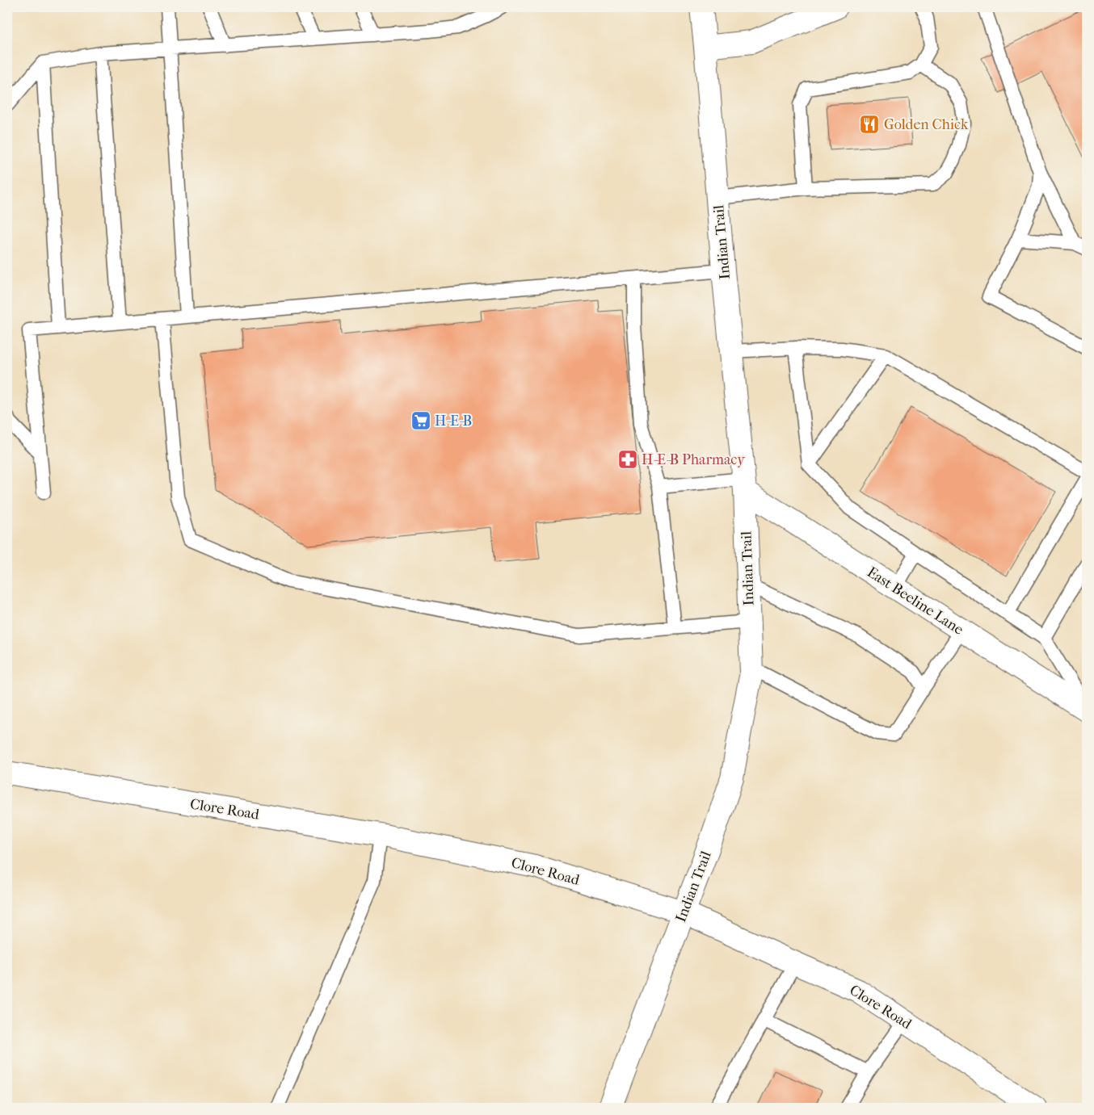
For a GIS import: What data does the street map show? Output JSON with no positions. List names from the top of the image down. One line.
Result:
{"streets":{"street":["Indian Trail","East Beeline Lane","Clore Road"]},"crossings":[["Indian Trail","East Beeline Lane"],["Indian Trail","Clore Road"]],"places":{"restaurant":["Golden Chick"],"supermarket":["H-E-B"],"pharmacy":["H-E-B Pharmacy"]}}
